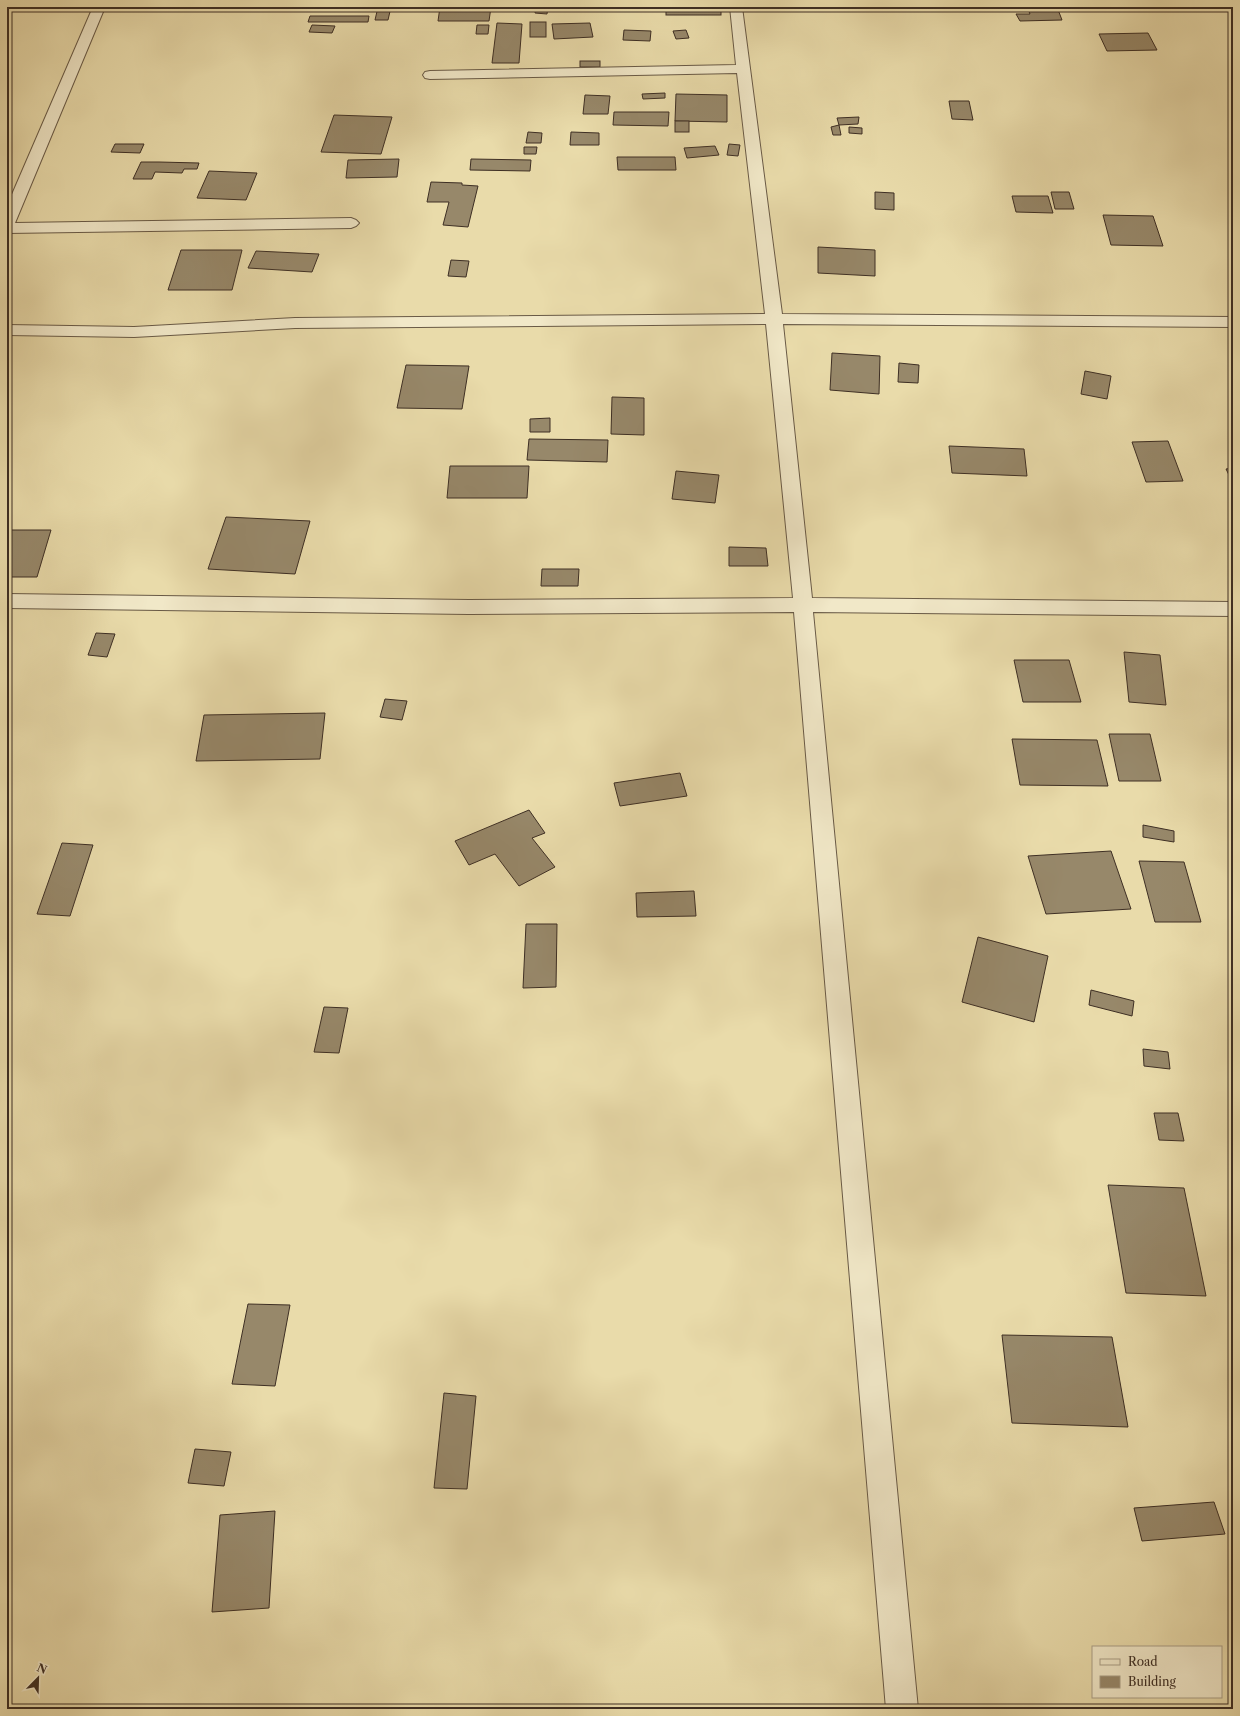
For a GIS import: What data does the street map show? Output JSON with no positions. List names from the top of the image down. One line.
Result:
{"legend":["Road","Building"],"north":"top right"}
